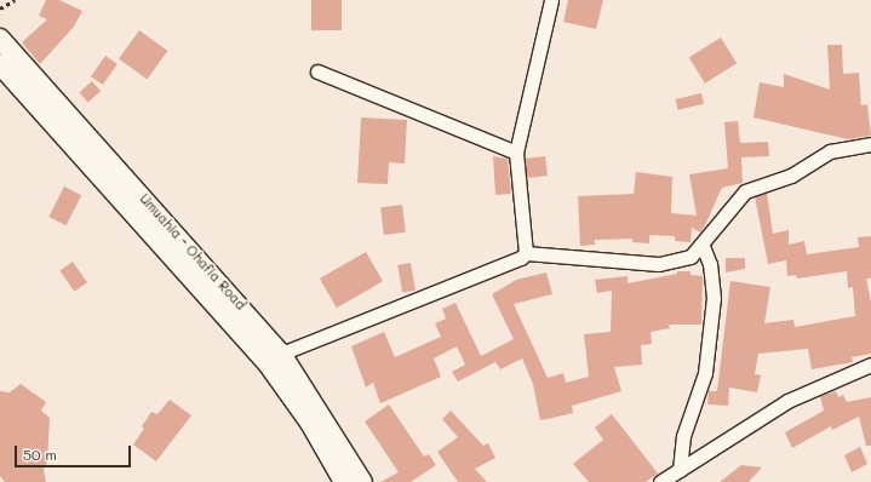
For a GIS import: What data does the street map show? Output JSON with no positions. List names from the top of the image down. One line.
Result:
{"streets":{"main road":["Umuahia - Ohafia Road"]},"scale_bar":"50 m"}
